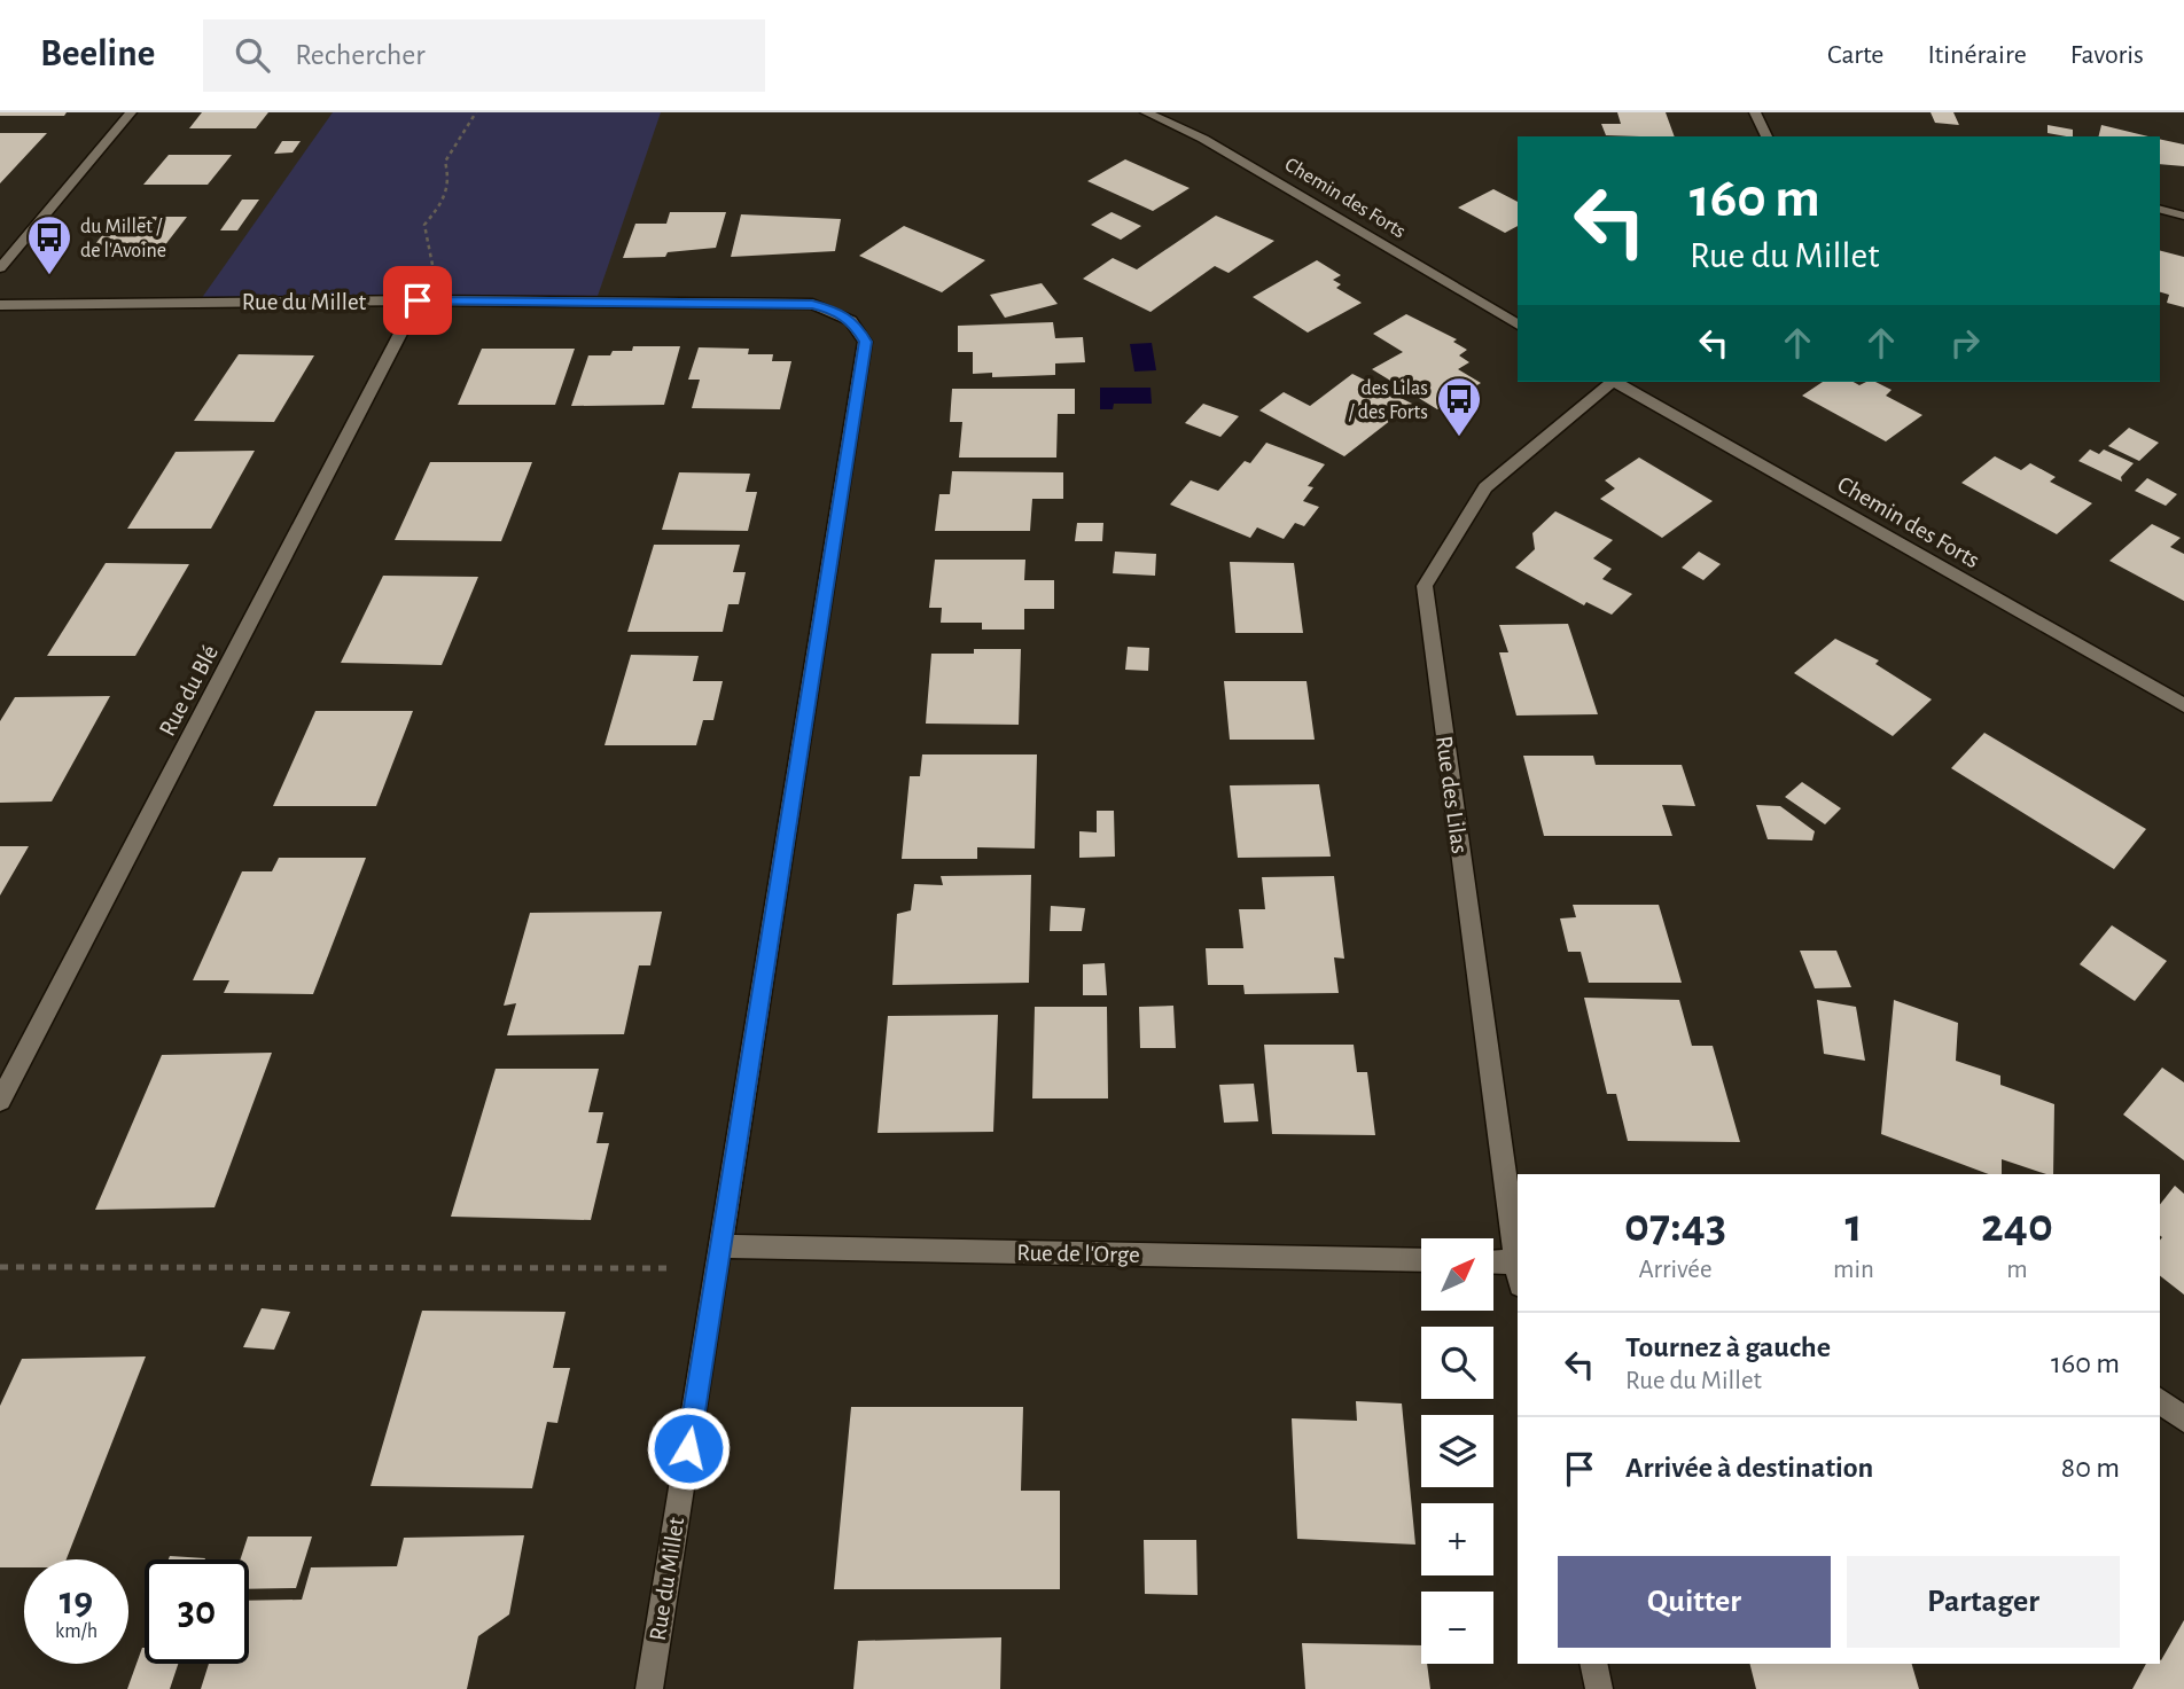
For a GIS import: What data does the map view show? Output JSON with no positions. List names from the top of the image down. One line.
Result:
{"streets":{"street":["Chemin des Forts","Rue du Millet","Rue du Blé","Rue des Lilas","Rue de l'Orge"]},"crossings":[["Rue du Millet","Rue du Blé"],["Rue du Millet","Rue de l'Orge"]],"places":{"bus stop":["du Millet / de l'Avoine","des Lilas / des Forts"]},"north":"top right","page":{"header":"Beeline","search":"Rechercher","nav":["Carte","Itinéraire","Favoris"],"turn":["160 m","Rue du Millet"],"eta":["07:43","Arrivée","1","min","240","m"],"map_buttons":["+","−"],"list":[{"name":"Tournez à gauche","note":"Rue du Millet","value":"160 m"},{"name":"Arrivée à destination","value":"80 m"}],"buttons":["Quitter","Partager"],"speed":"19 km/h","limit":"30"}}
